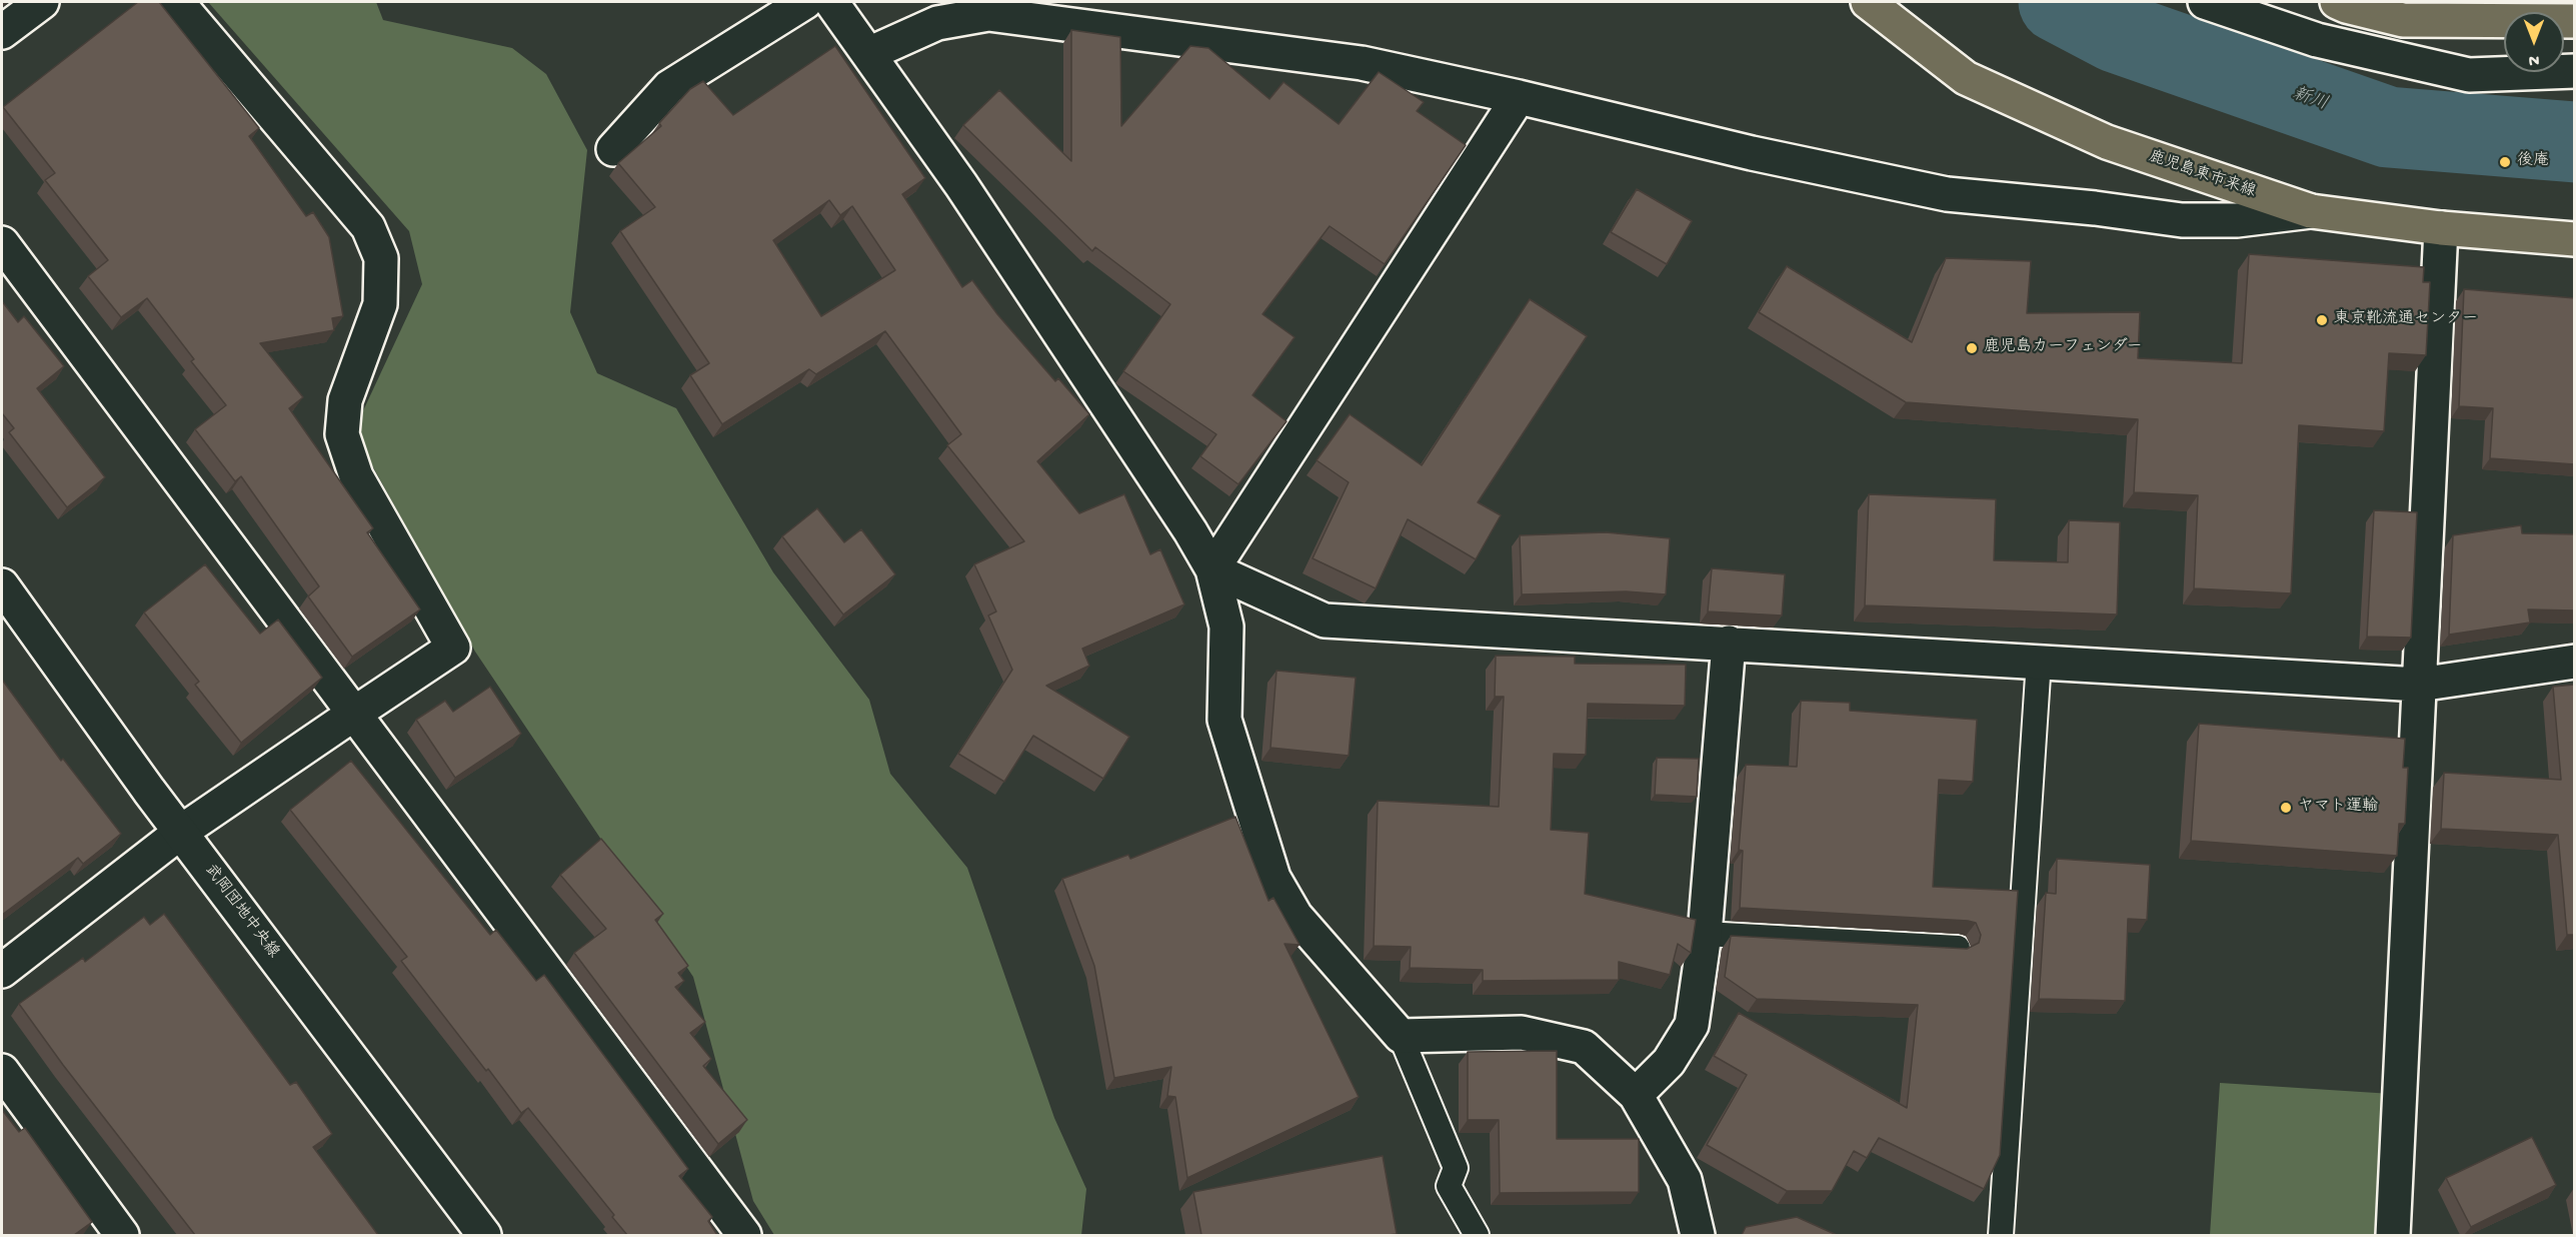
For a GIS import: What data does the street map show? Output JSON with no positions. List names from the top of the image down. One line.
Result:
{"streets":{"main road":["鹿児島東市来線"],"street":["武岡団地中央線"]},"water":["新川"],"places":["後庵","東京靴流通センター","鹿児島カーフェンダー","ヤマト運輸"],"north":"bottom"}
